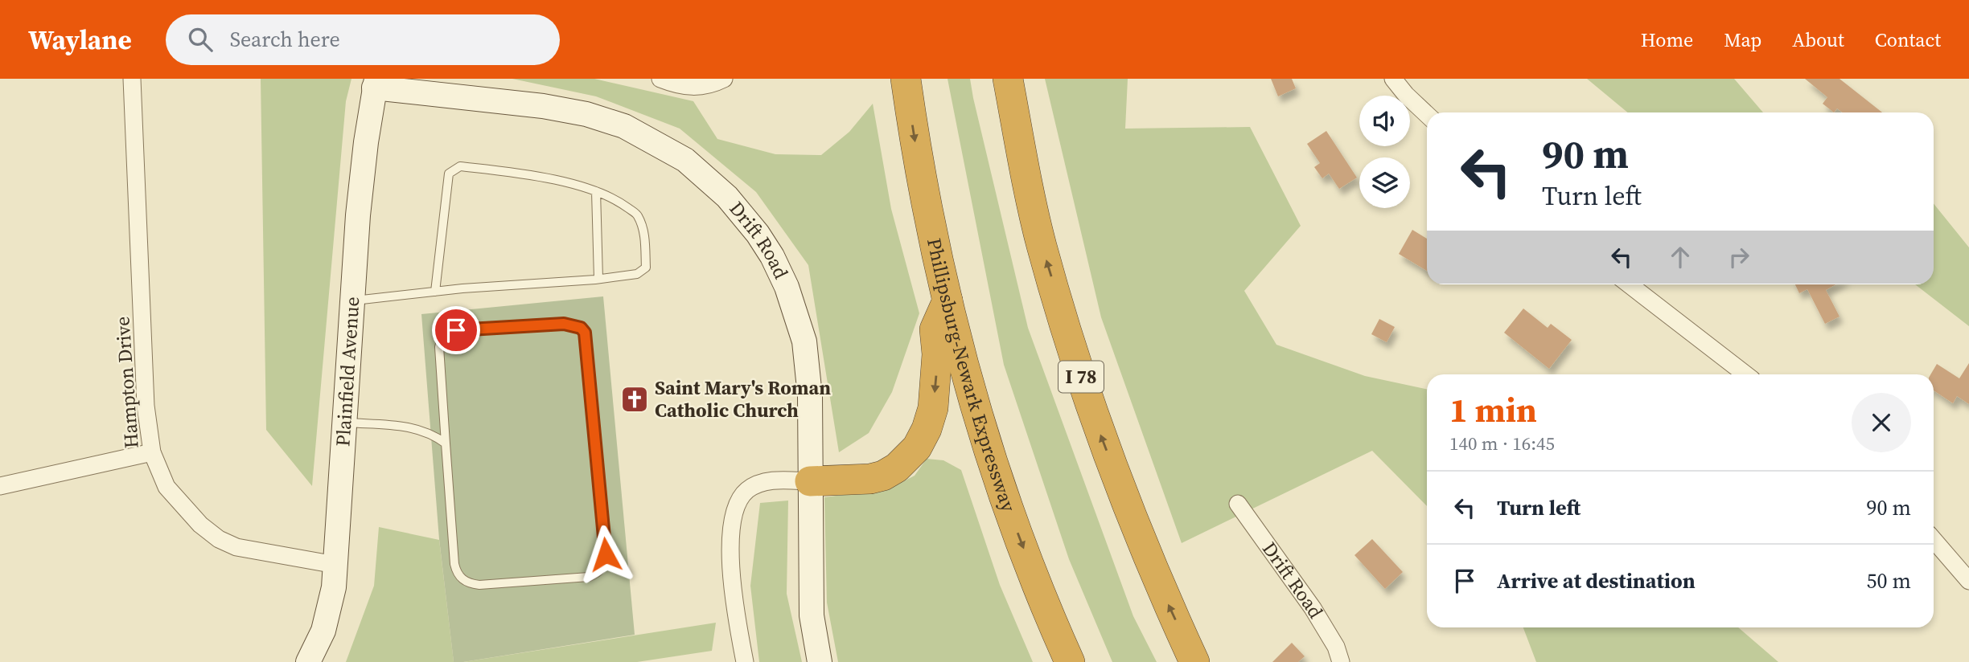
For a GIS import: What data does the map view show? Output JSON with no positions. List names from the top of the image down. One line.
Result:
{"streets":{"highway":["Phillipsburg-Newark Expressway","I 78"],"main road":["Drift Road","Plainfield Avenue"],"street":["Hampton Drive"]},"crossings":[["Drift Road","Plainfield Avenue"],["Plainfield Avenue","Hampton Drive"]],"places":{"church":["Saint Mary's Roman Catholic Church"]},"page":{"header":"Waylane","search":"Search here","nav":["Home","Map","About","Contact"],"turn":["90 m","Turn left"],"heading":["1 min","140 m · 16:45"],"list":[{"name":"Turn left","value":"90 m"},{"name":"Arrive at destination","value":"50 m"}]}}
